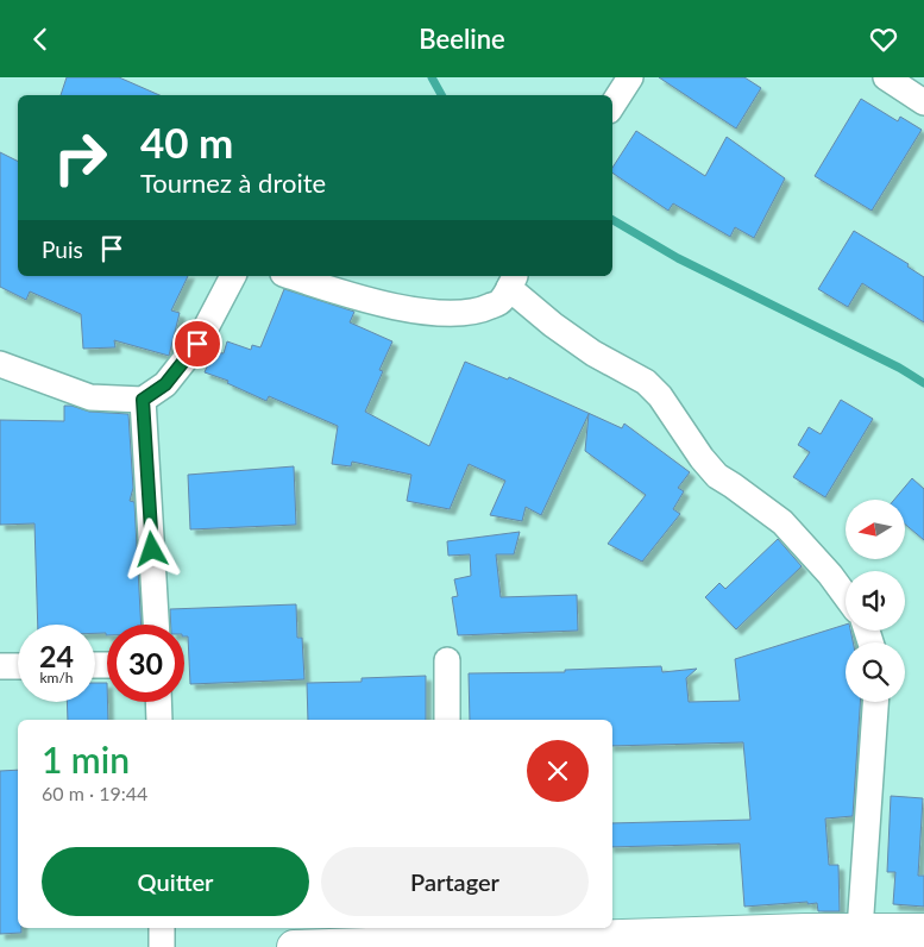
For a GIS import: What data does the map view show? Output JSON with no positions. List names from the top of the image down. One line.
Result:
{"north":"left","page":{"header":"Beeline","turn":["40 m","Tournez à droite"],"then":"Puis","speed":"24 km/h","limit":"30","heading":["1 min","60 m · 19:44"],"buttons":["Quitter","Partager"]}}
